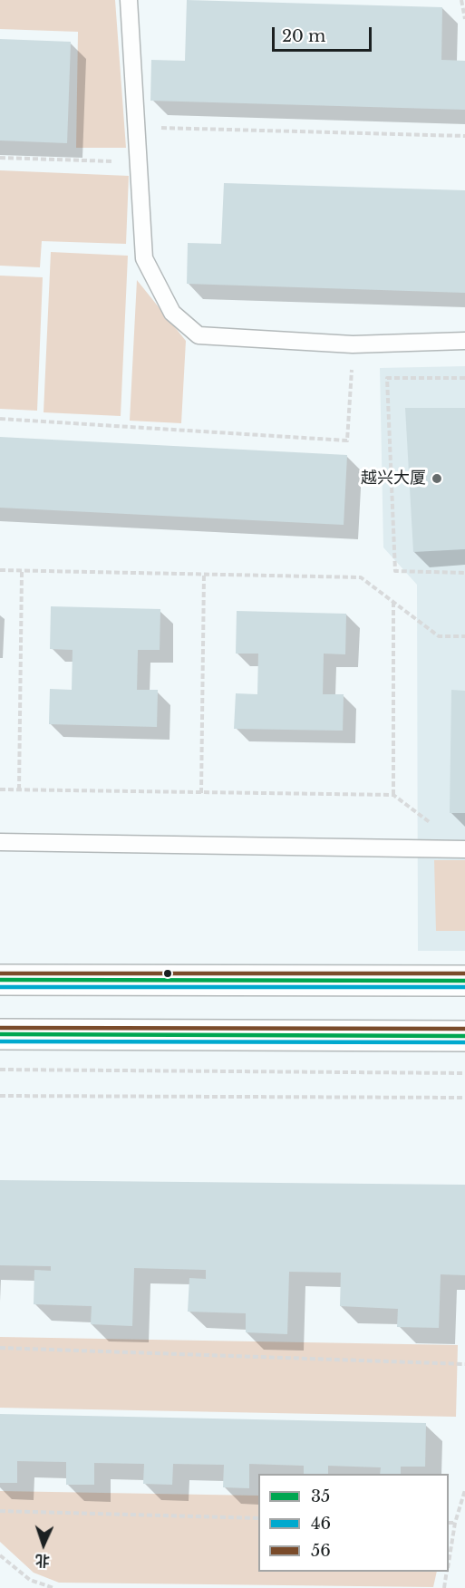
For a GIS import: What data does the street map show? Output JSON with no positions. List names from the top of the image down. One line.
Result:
{"places":["越兴大厦"],"lines":["transit line 56","transit line 35","transit line 46"],"legend":["35","46","56"],"scale_bar":"20 m","north":"bottom"}
